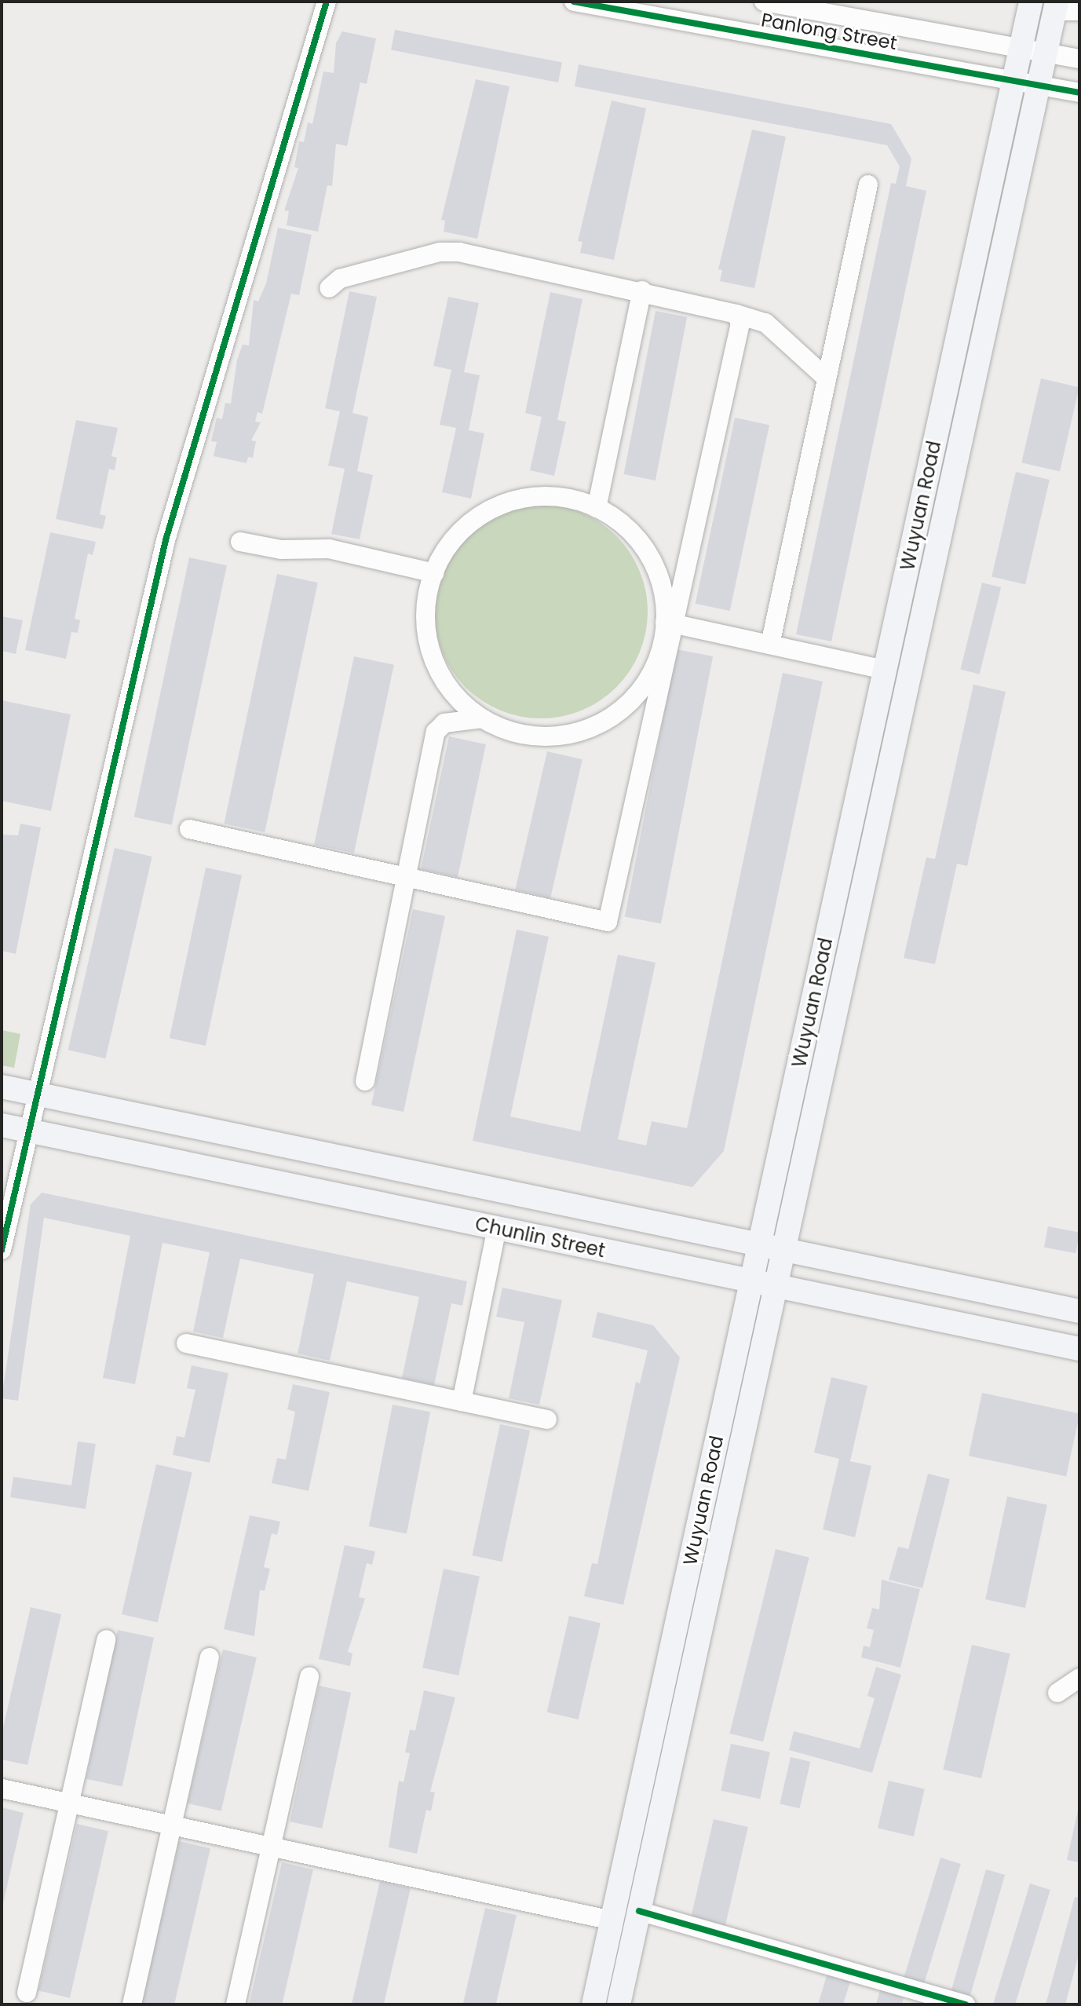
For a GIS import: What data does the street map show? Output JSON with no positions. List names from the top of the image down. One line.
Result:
{"streets":{"main road":["Wuyuan Road","Chunlin Street"],"street":["Panlong Street"]},"crossings":[["Panlong Street","Wuyuan Road"],["Wuyuan Road","Chunlin Street"]]}
